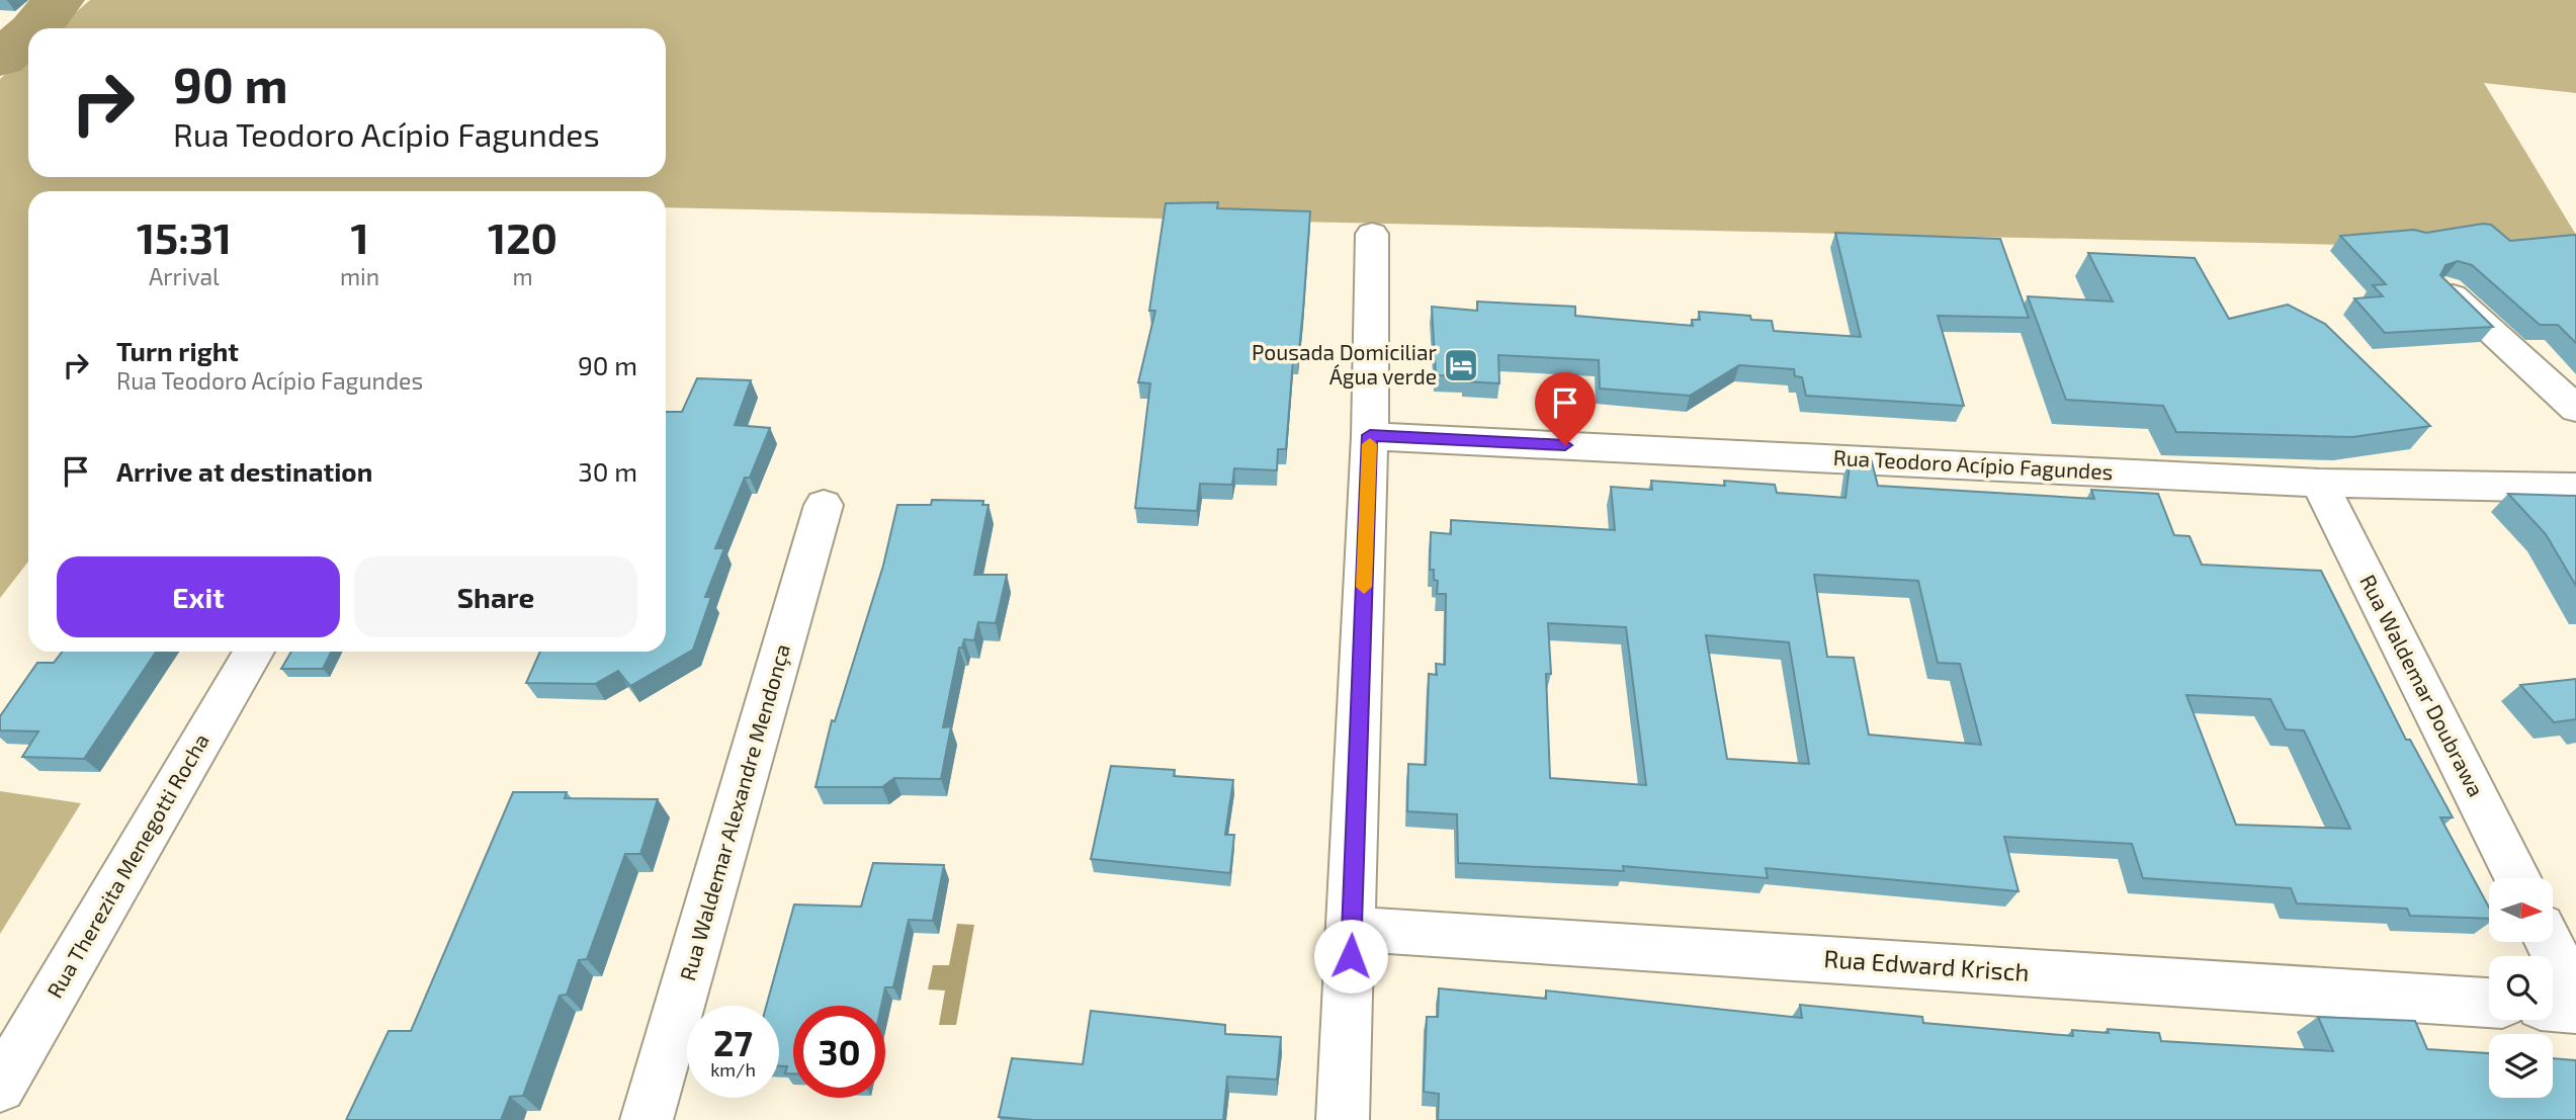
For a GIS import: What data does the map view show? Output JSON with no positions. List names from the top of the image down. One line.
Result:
{"streets":{"street":["Rua Teodoro Acípio Fagundes","Rua Waldemar Doubrawa","Rua Waldemar Alexandre Mendonça","Rua Therezita Menegotti Rocha","Rua Edward Krisch"]},"crossings":[["Rua Teodoro Acípio Fagundes","Rua Waldemar Doubrawa"]],"places":{"hotel":["Pousada Domiciliar Água verde"]},"north":"right","page":{"turn":["90 m","Rua Teodoro Acípio Fagundes"],"eta":["15:31","Arrival","1","min","120","m"],"list":[{"name":"Turn right","note":"Rua Teodoro Acípio Fagundes","value":"90 m"},{"name":"Arrive at destination","value":"30 m"}],"buttons":["Exit","Share"],"speed":"27 km/h","limit":"30"}}
